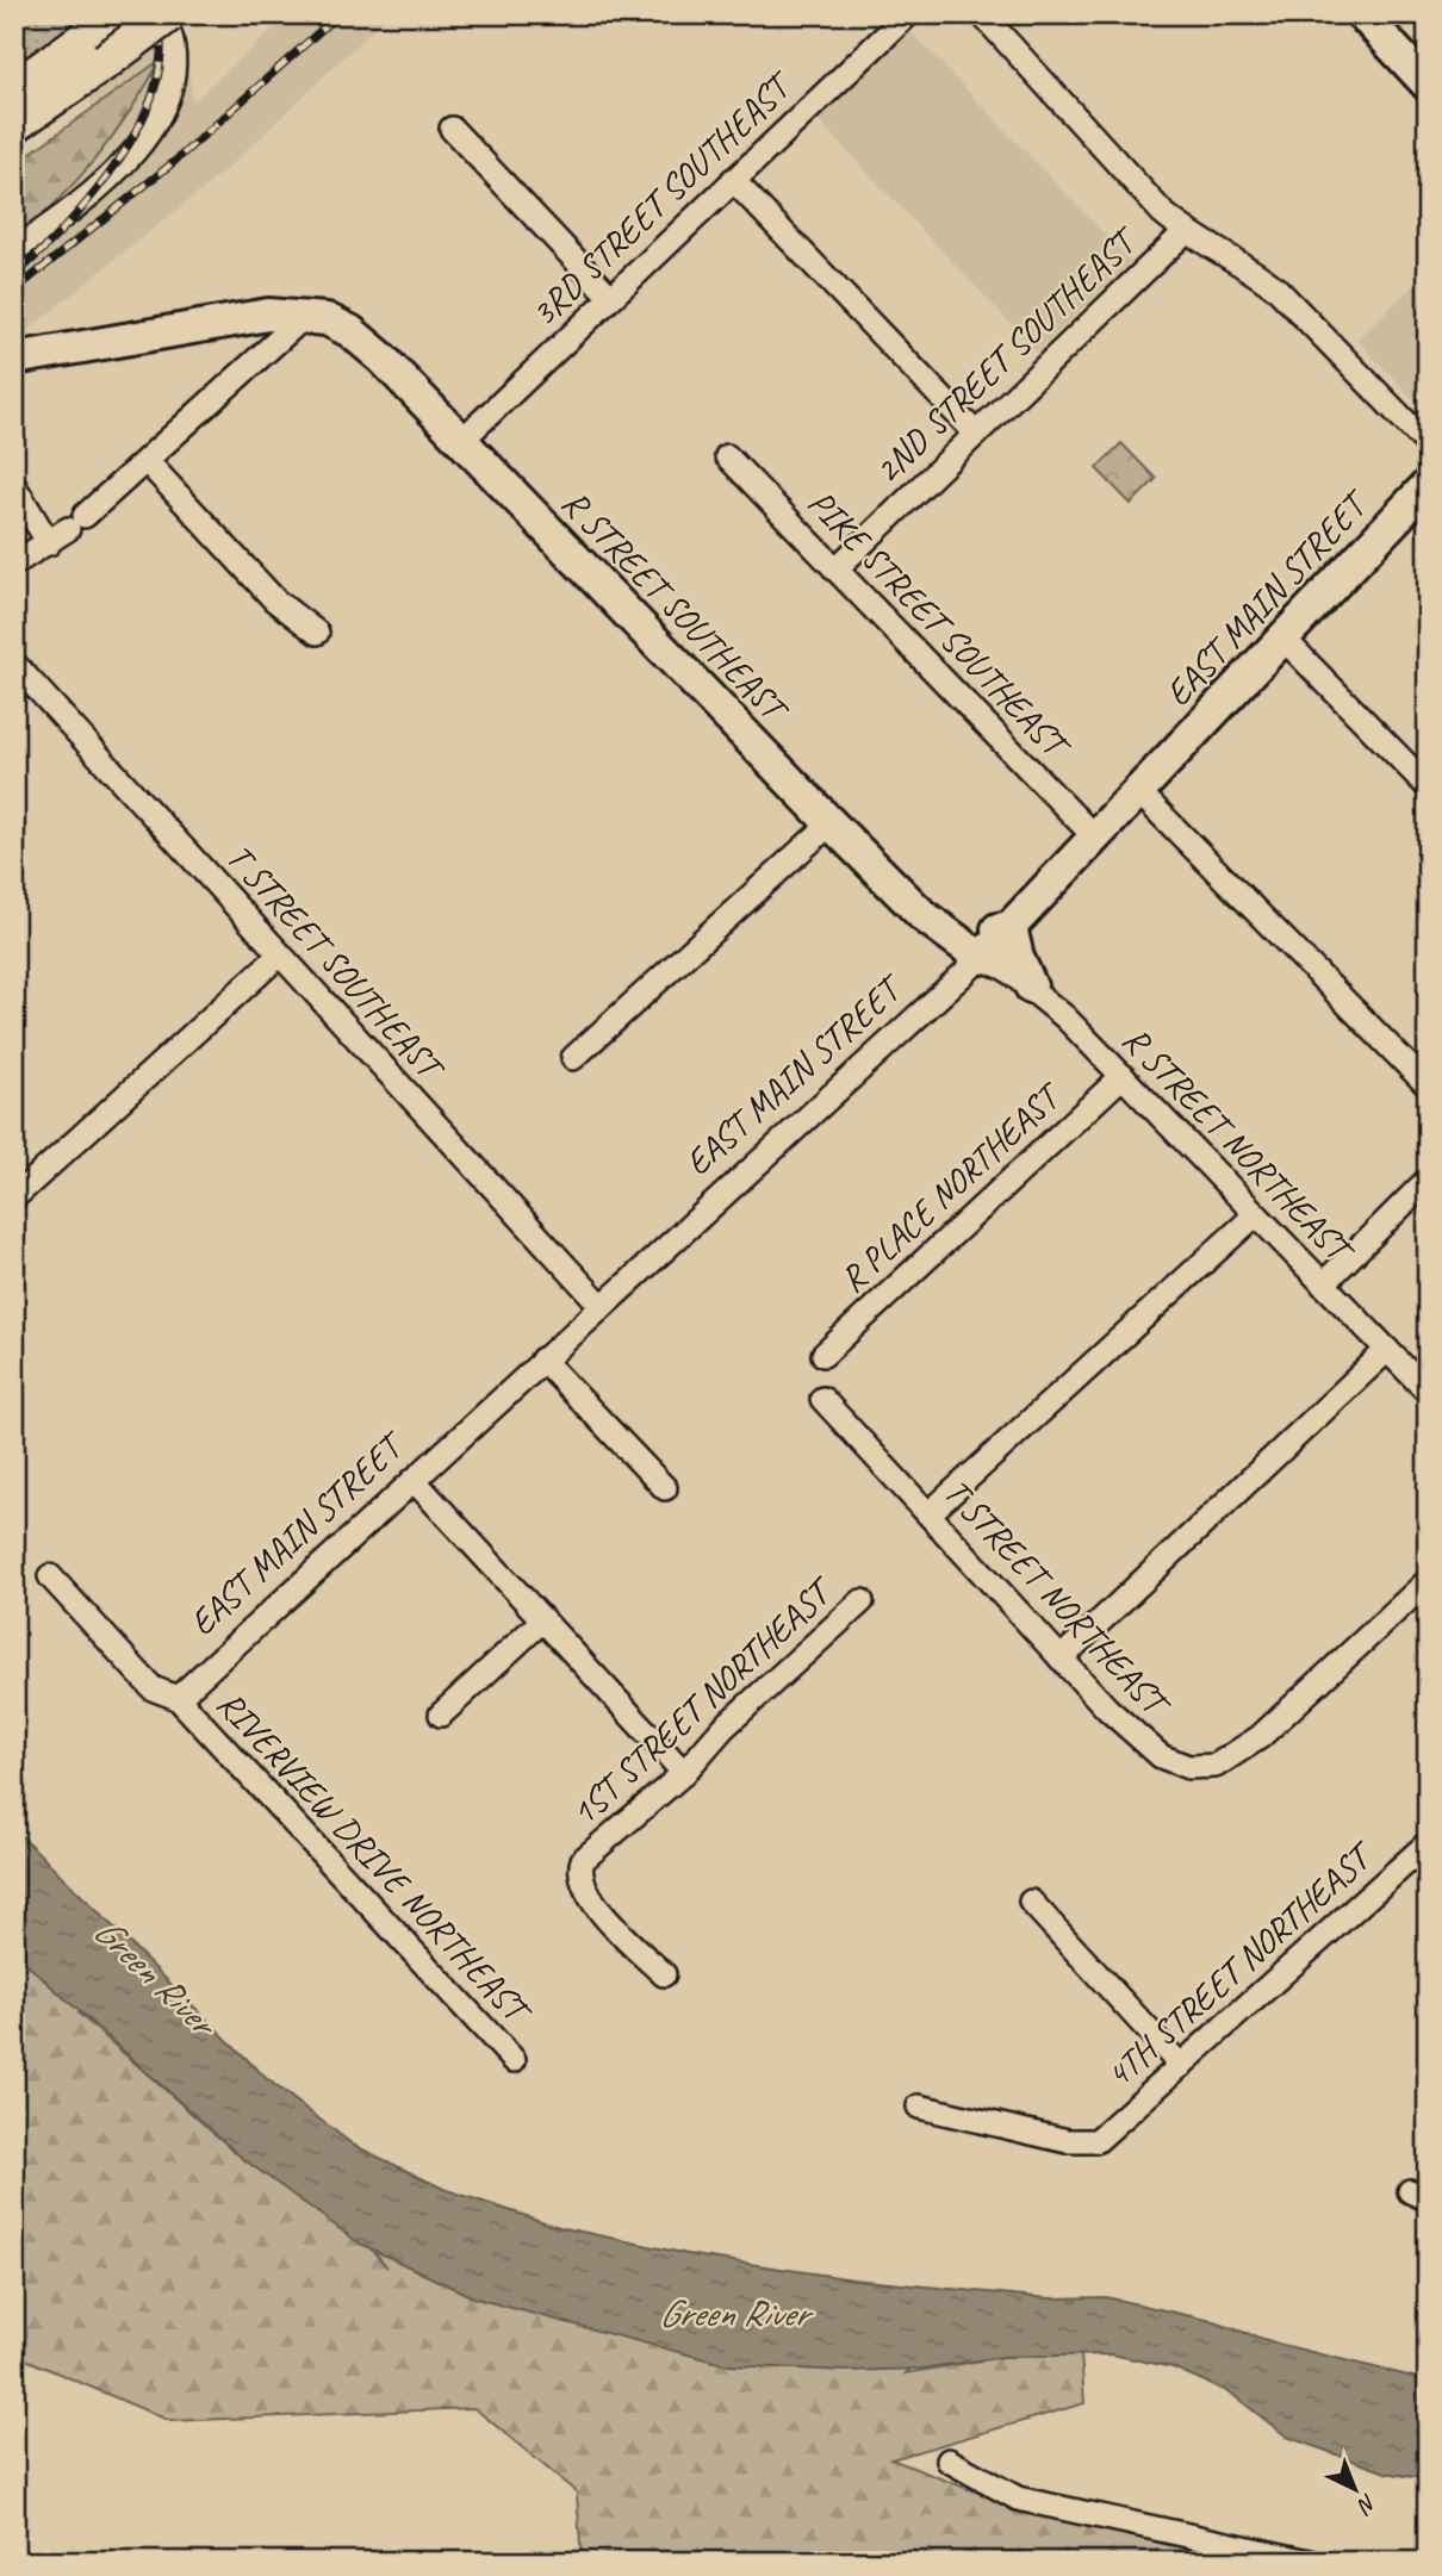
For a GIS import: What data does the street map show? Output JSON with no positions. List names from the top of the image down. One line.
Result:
{"streets":{"main road":["EAST MAIN STREET","R STREET SOUTHEAST"],"street":["3RD STREET SOUTHEAST","2ND STREET SOUTHEAST","PIKE STREET SOUTHEAST","T STREET SOUTHEAST","R STREET NORTHEAST","R PLACE NORTHEAST","T STREET NORTHEAST","1ST STREET NORTHEAST","RIVERVIEW DRIVE NORTHEAST","4TH STREET NORTHEAST"]},"crossings":[["3RD STREET SOUTHEAST","R STREET SOUTHEAST"],["2ND STREET SOUTHEAST","PIKE STREET SOUTHEAST"],["EAST MAIN STREET","R STREET SOUTHEAST"],["EAST MAIN STREET","PIKE STREET SOUTHEAST"],["EAST MAIN STREET","T STREET SOUTHEAST"],["EAST MAIN STREET","R STREET NORTHEAST"],["EAST MAIN STREET","RIVERVIEW DRIVE NORTHEAST"],["R STREET SOUTHEAST","R STREET NORTHEAST"],["R STREET NORTHEAST","R PLACE NORTHEAST"]],"water":["Green River"],"north":"bottom right"}
